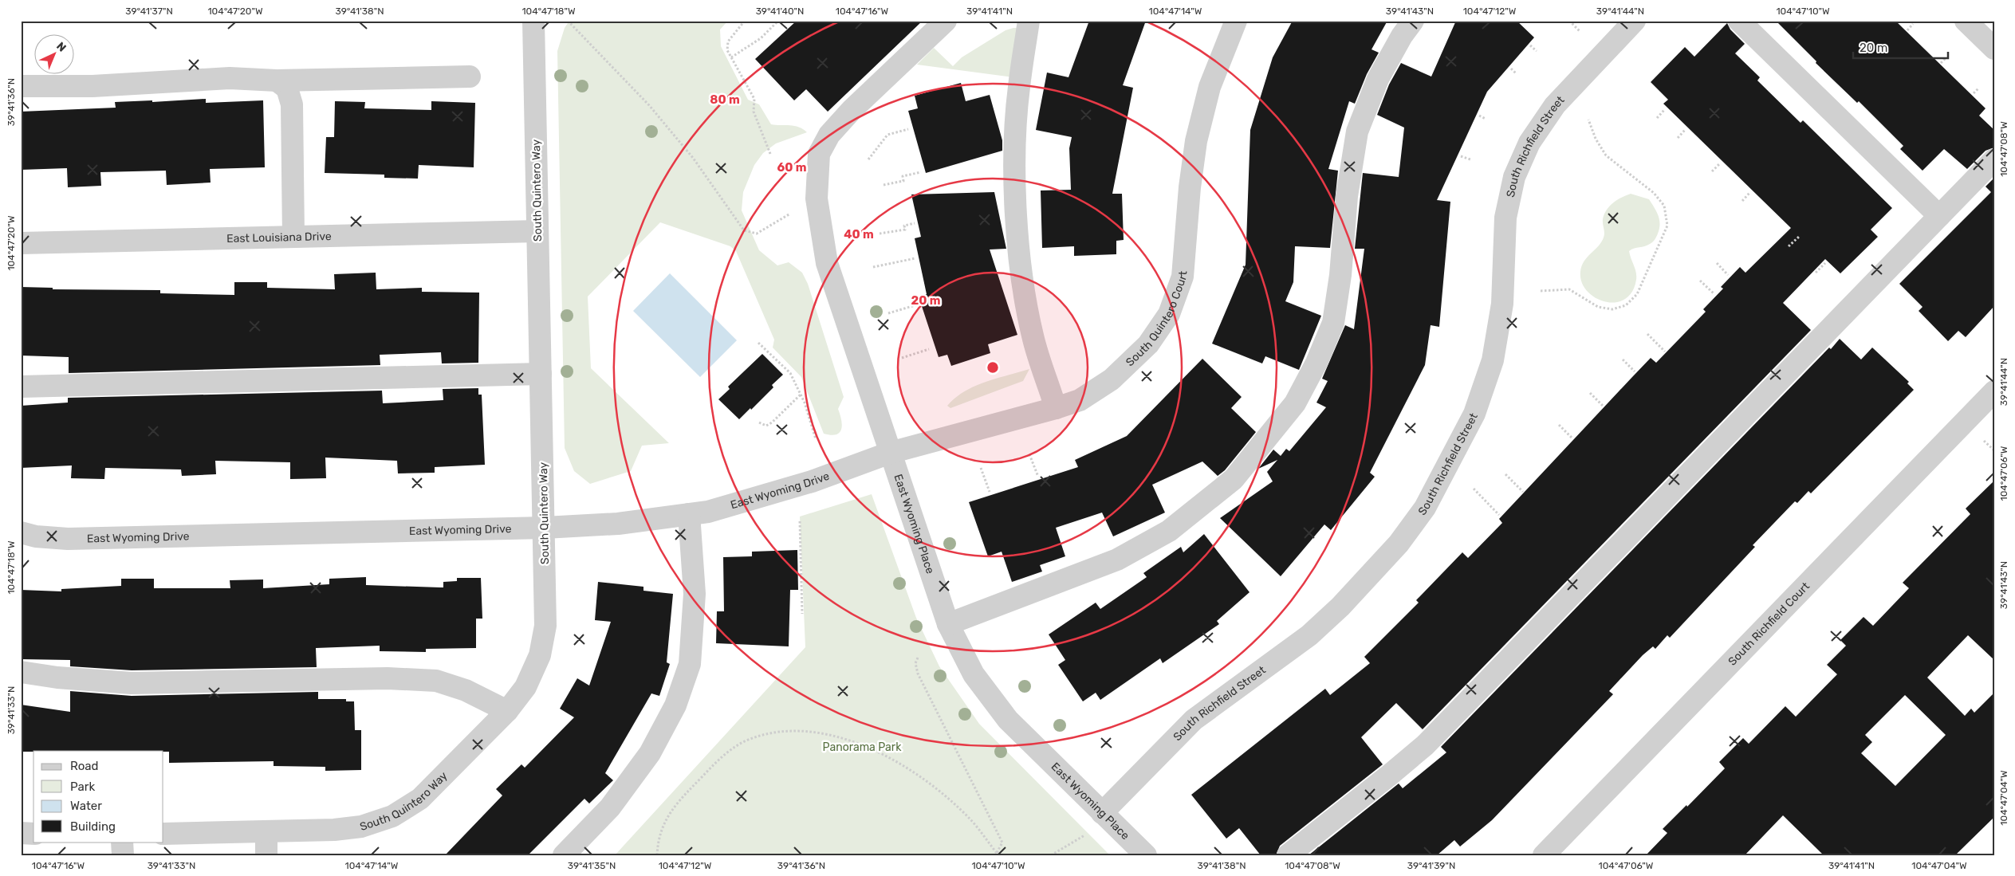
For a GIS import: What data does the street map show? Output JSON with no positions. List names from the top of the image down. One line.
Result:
{"streets":{"street":["South Richfield Street","South Quintero Way","East Louisiana Drive","South Quintero Court","East Wyoming Drive","East Wyoming Place","South Richfield Court"]},"crossings":[["South Richfield Street","East Wyoming Place"],["South Quintero Way","East Louisiana Drive"],["South Quintero Way","East Wyoming Drive"],["South Quintero Court","East Wyoming Drive"],["South Quintero Court","East Wyoming Place"],["East Wyoming Drive","East Wyoming Place"]],"parks":["Panorama Park"],"legend":["Road","Park","Water","Building"],"scale_bar":"20 m","north":"top right","coordinates":["39°41'37\"N","104°47'20\"W","39°41'38\"N","104°47'18\"W","39°41'40\"N","104°47'16\"W","39°41'41\"N","104°47'14\"W","39°41'43\"N","104°47'12\"W","39°41'44\"N","104°47'10\"W","39°41'36\"N","104°47'08\"W","104°47'06\"W","39°41'33\"N","104°47'04\"W","39°41'35\"N","39°41'39\"N"],"rings":["80 m","60 m","40 m","20 m"]}
